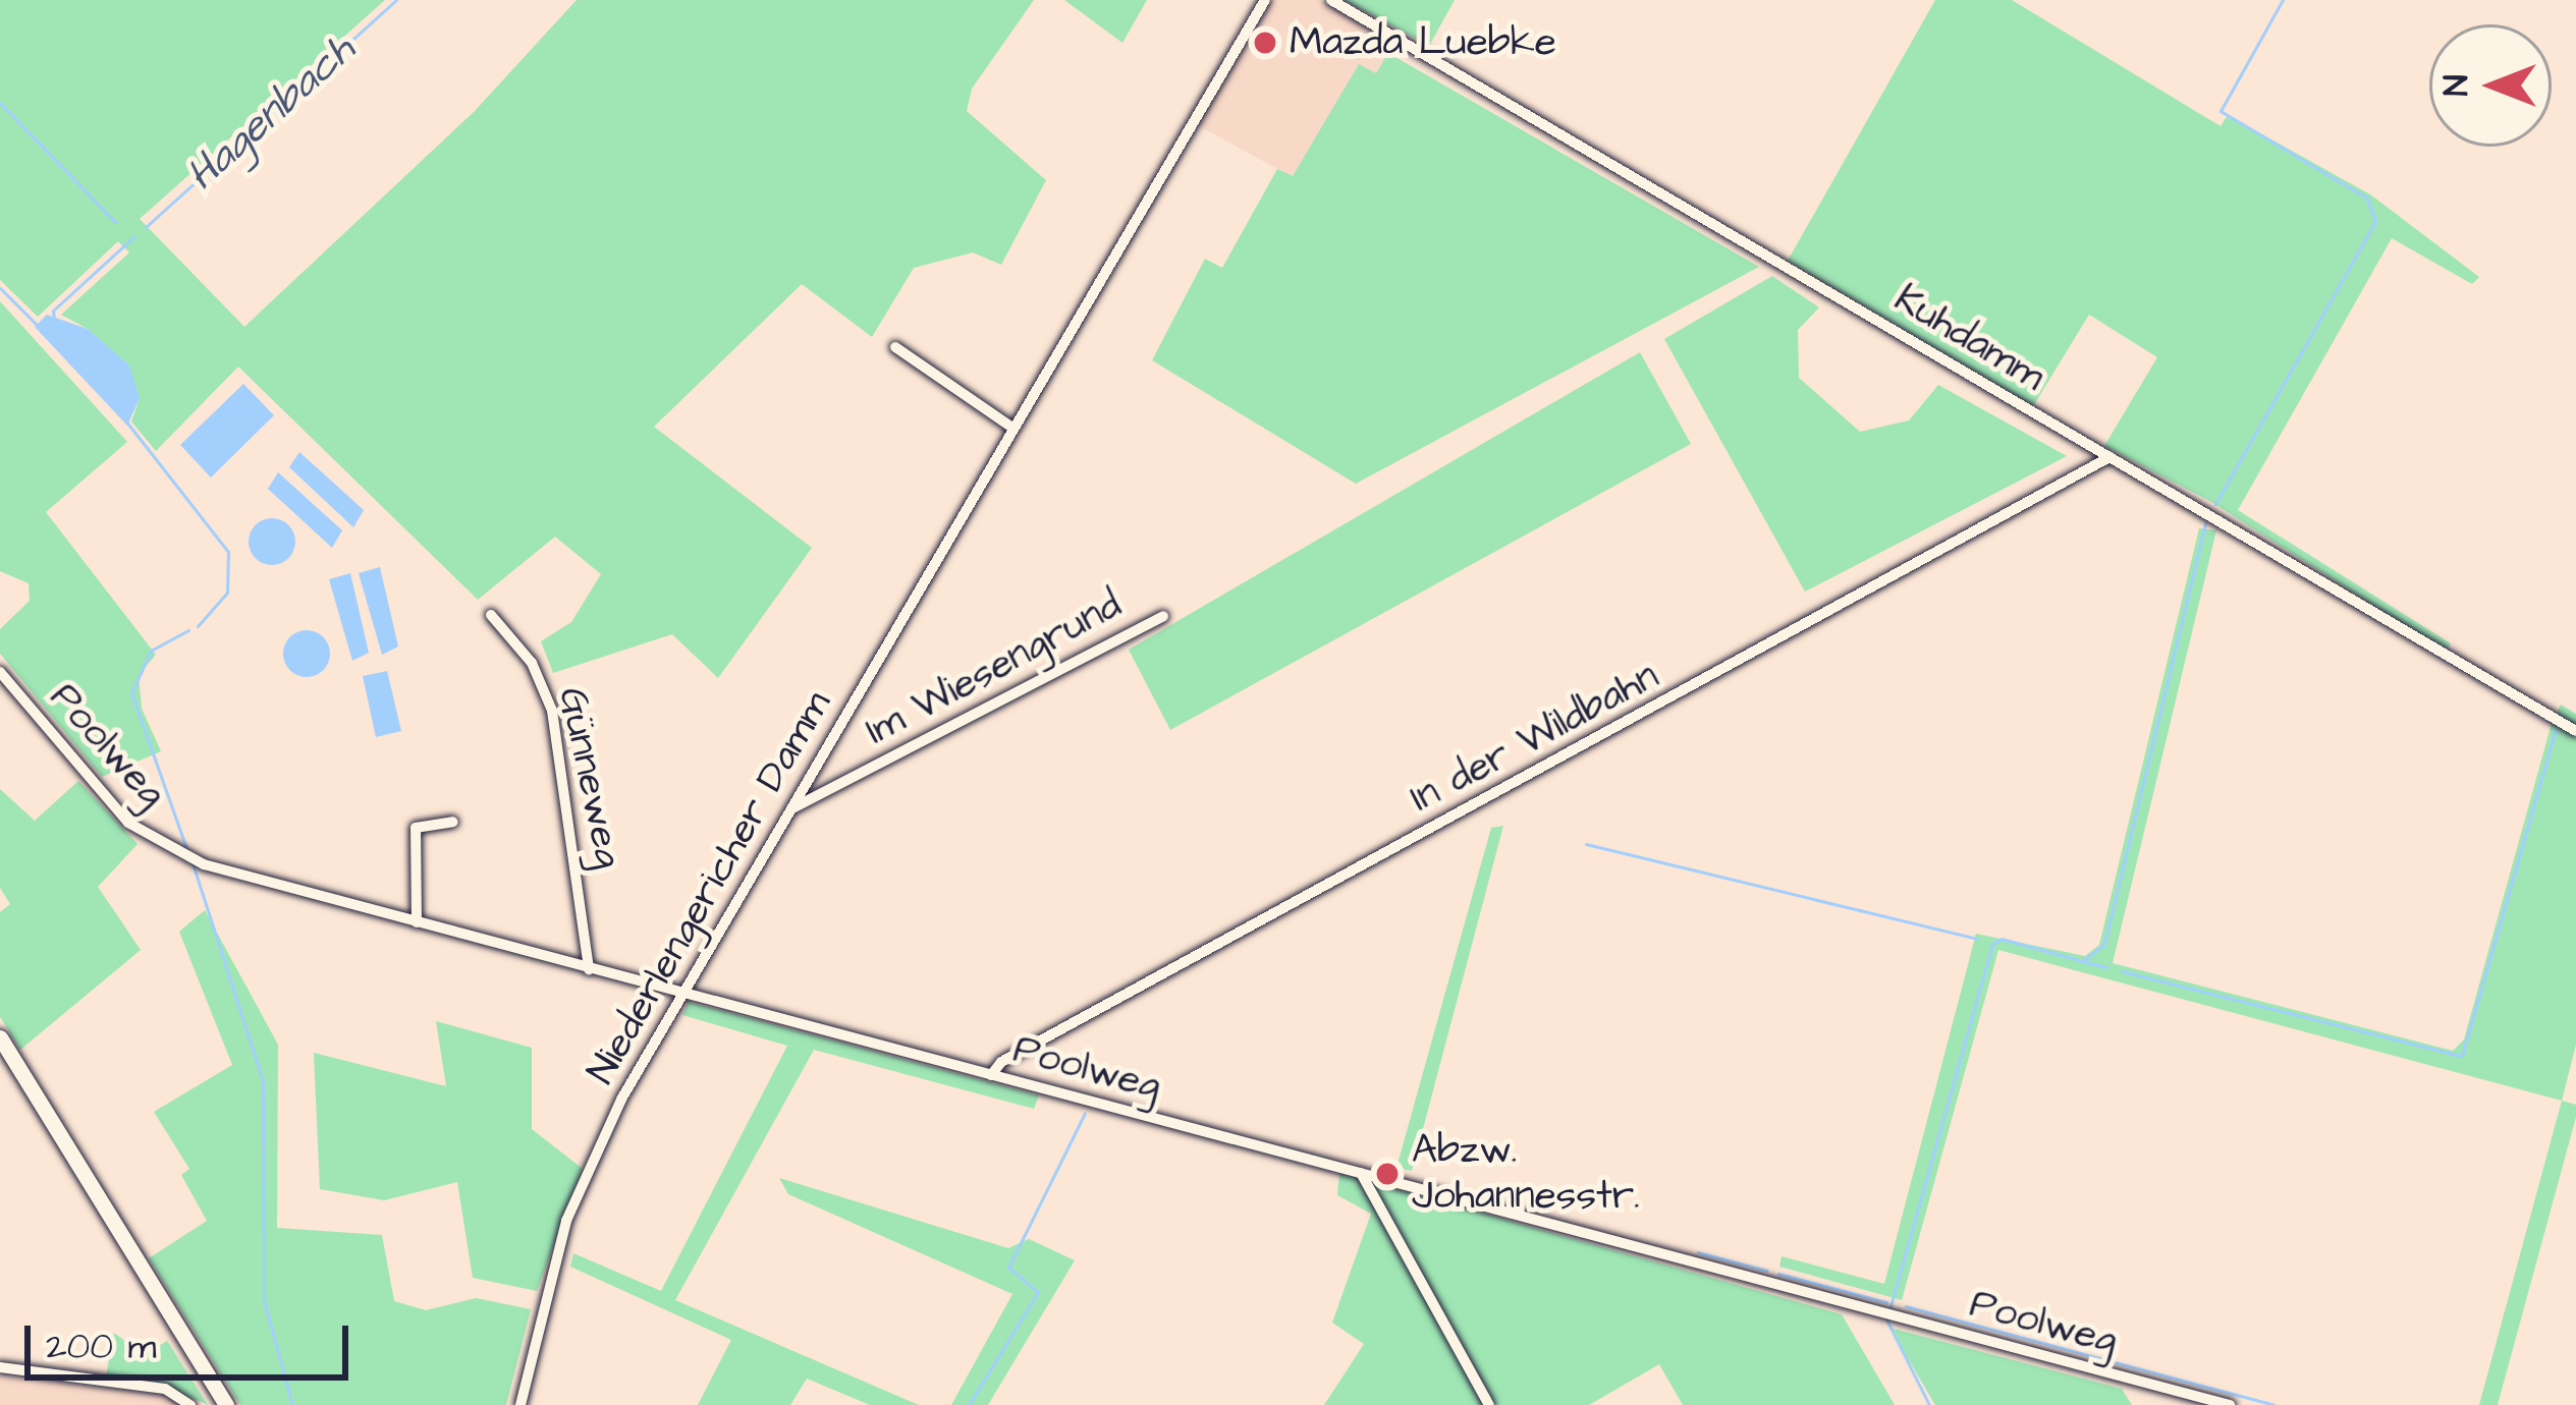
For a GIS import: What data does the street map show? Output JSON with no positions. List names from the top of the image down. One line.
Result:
{"streets":{"street":["Kuhdamm","Im Wiesengrund","In der Wildbahn","Poolweg","Günneweg","Niederlengericher Damm"]},"crossings":[["Kuhdamm","In der Wildbahn"],["Im Wiesengrund","Niederlengericher Damm"],["In der Wildbahn","Poolweg"],["Poolweg","Günneweg"],["Poolweg","Niederlengericher Damm"]],"water":["Hagenbach"],"places":["Mazda Luebke","Abzw. Johannesstr."],"scale_bar":"200 m","north":"left"}
